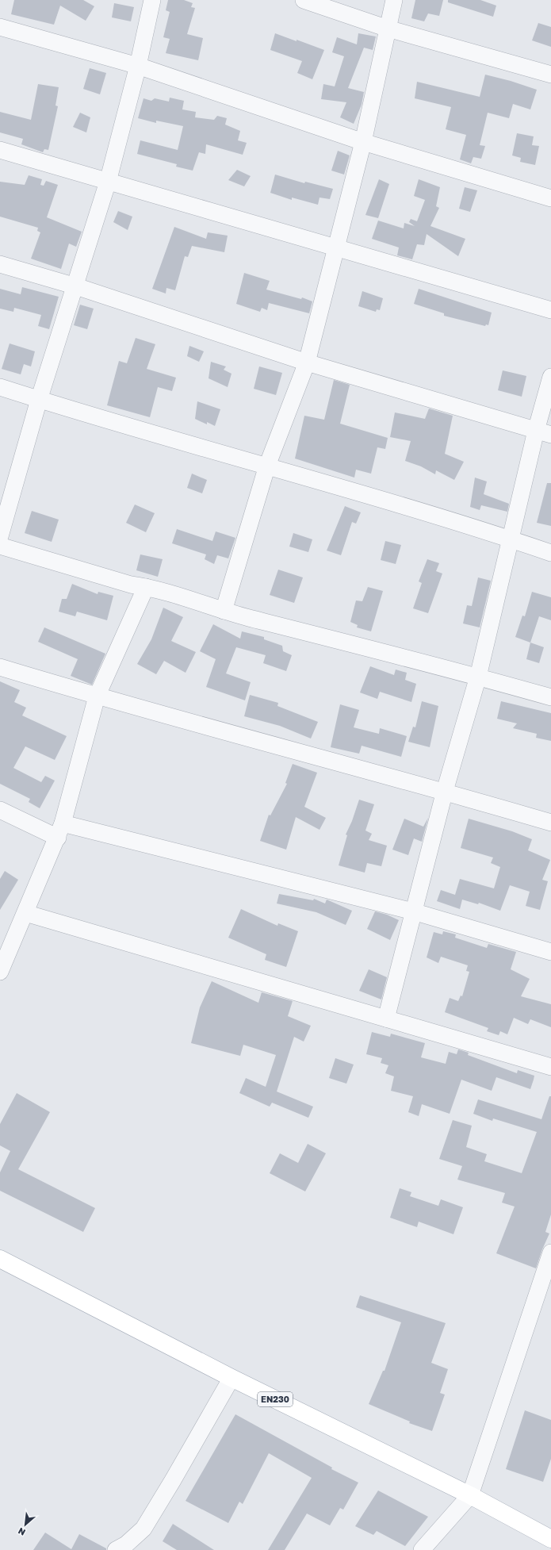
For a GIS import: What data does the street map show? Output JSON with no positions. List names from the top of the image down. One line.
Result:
{"streets":{"main road":["EN230"]},"north":"bottom left"}
